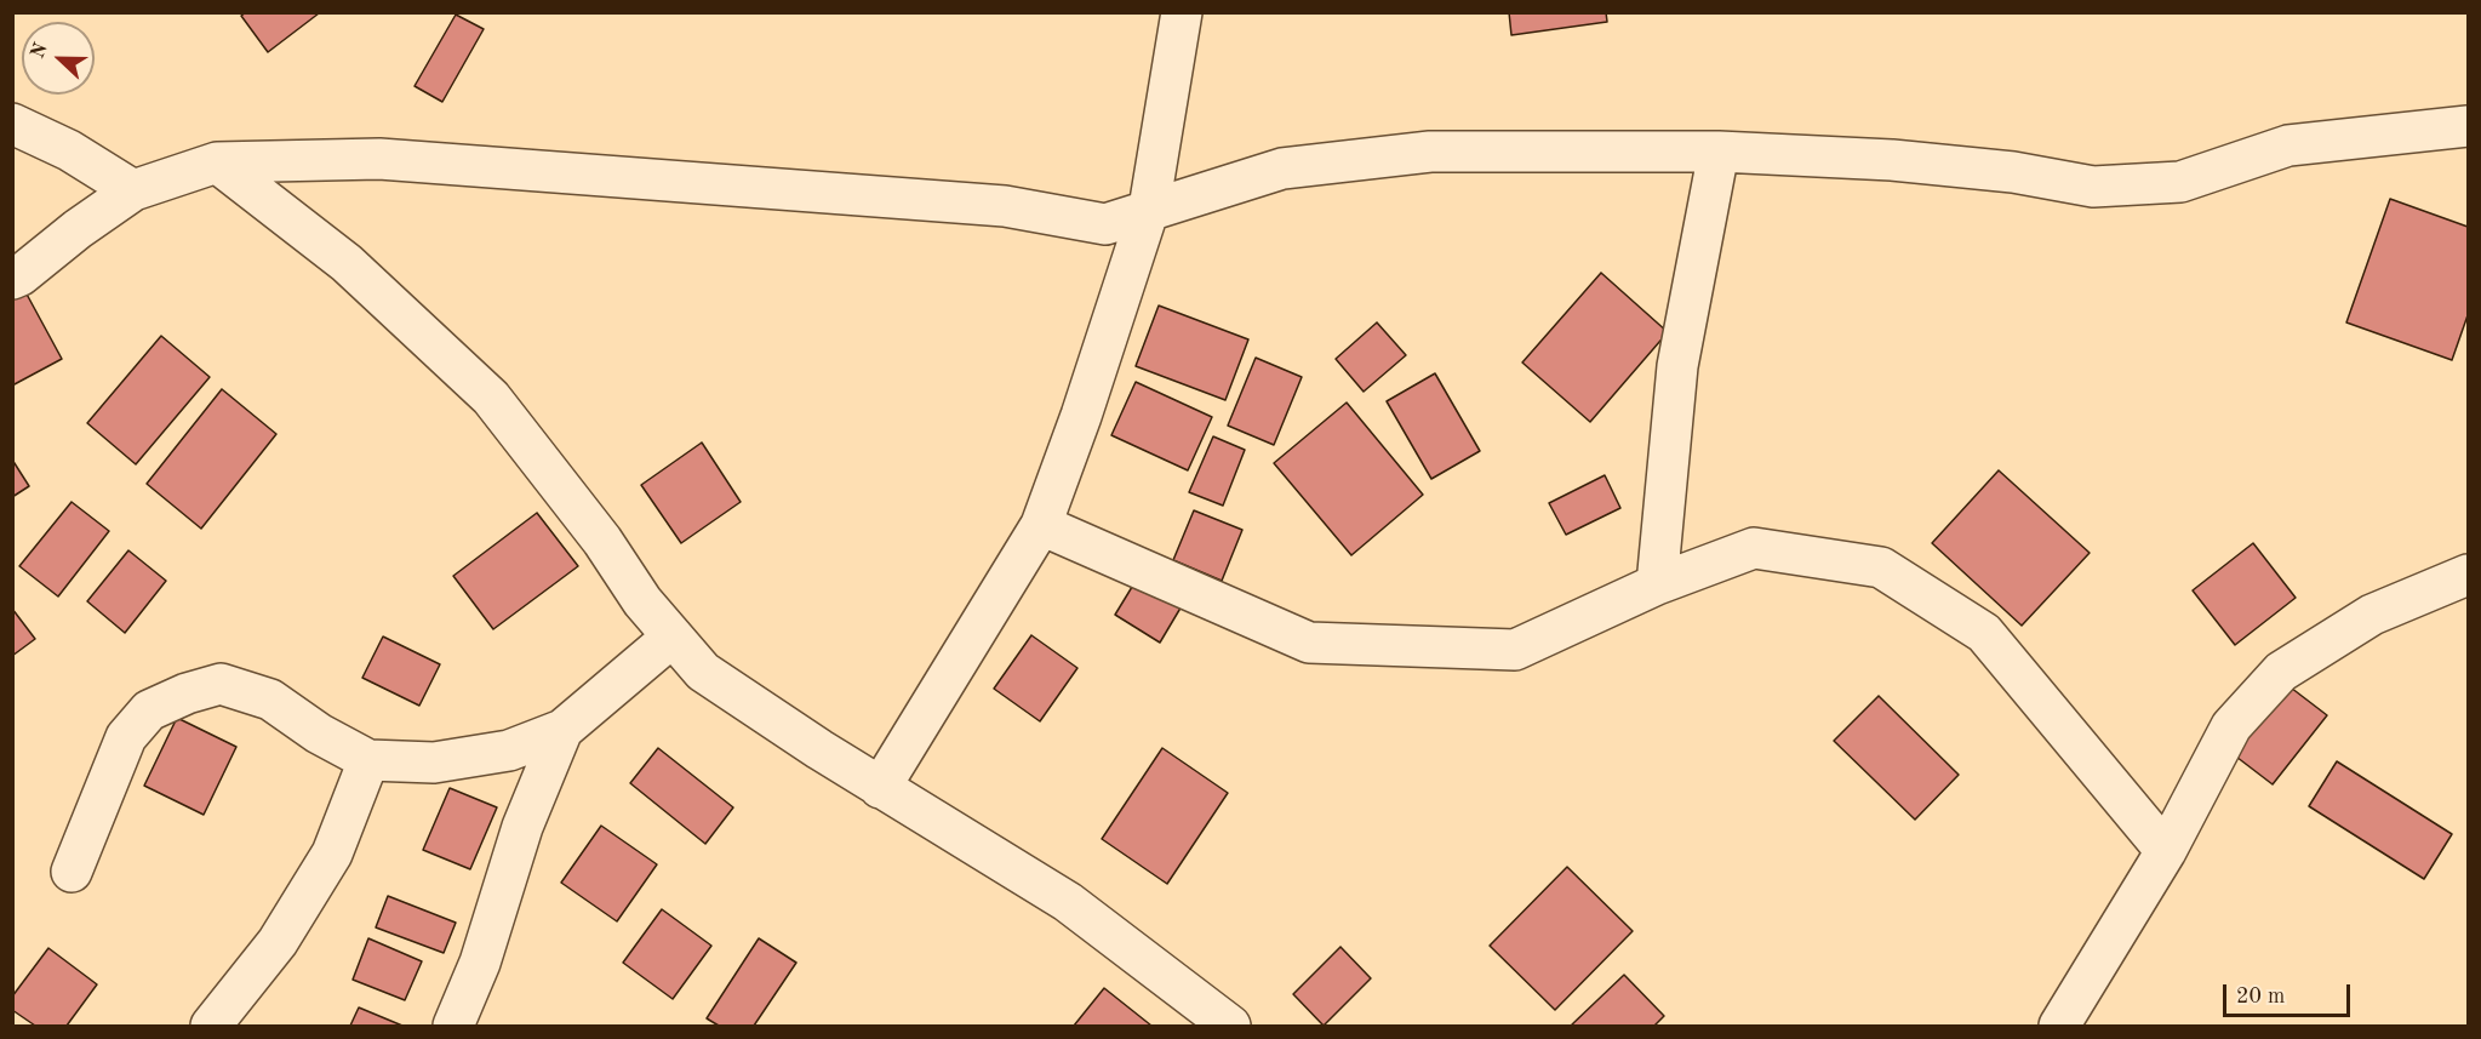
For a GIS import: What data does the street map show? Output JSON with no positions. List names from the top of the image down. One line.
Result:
{"scale_bar":"20 m","north":"left"}
